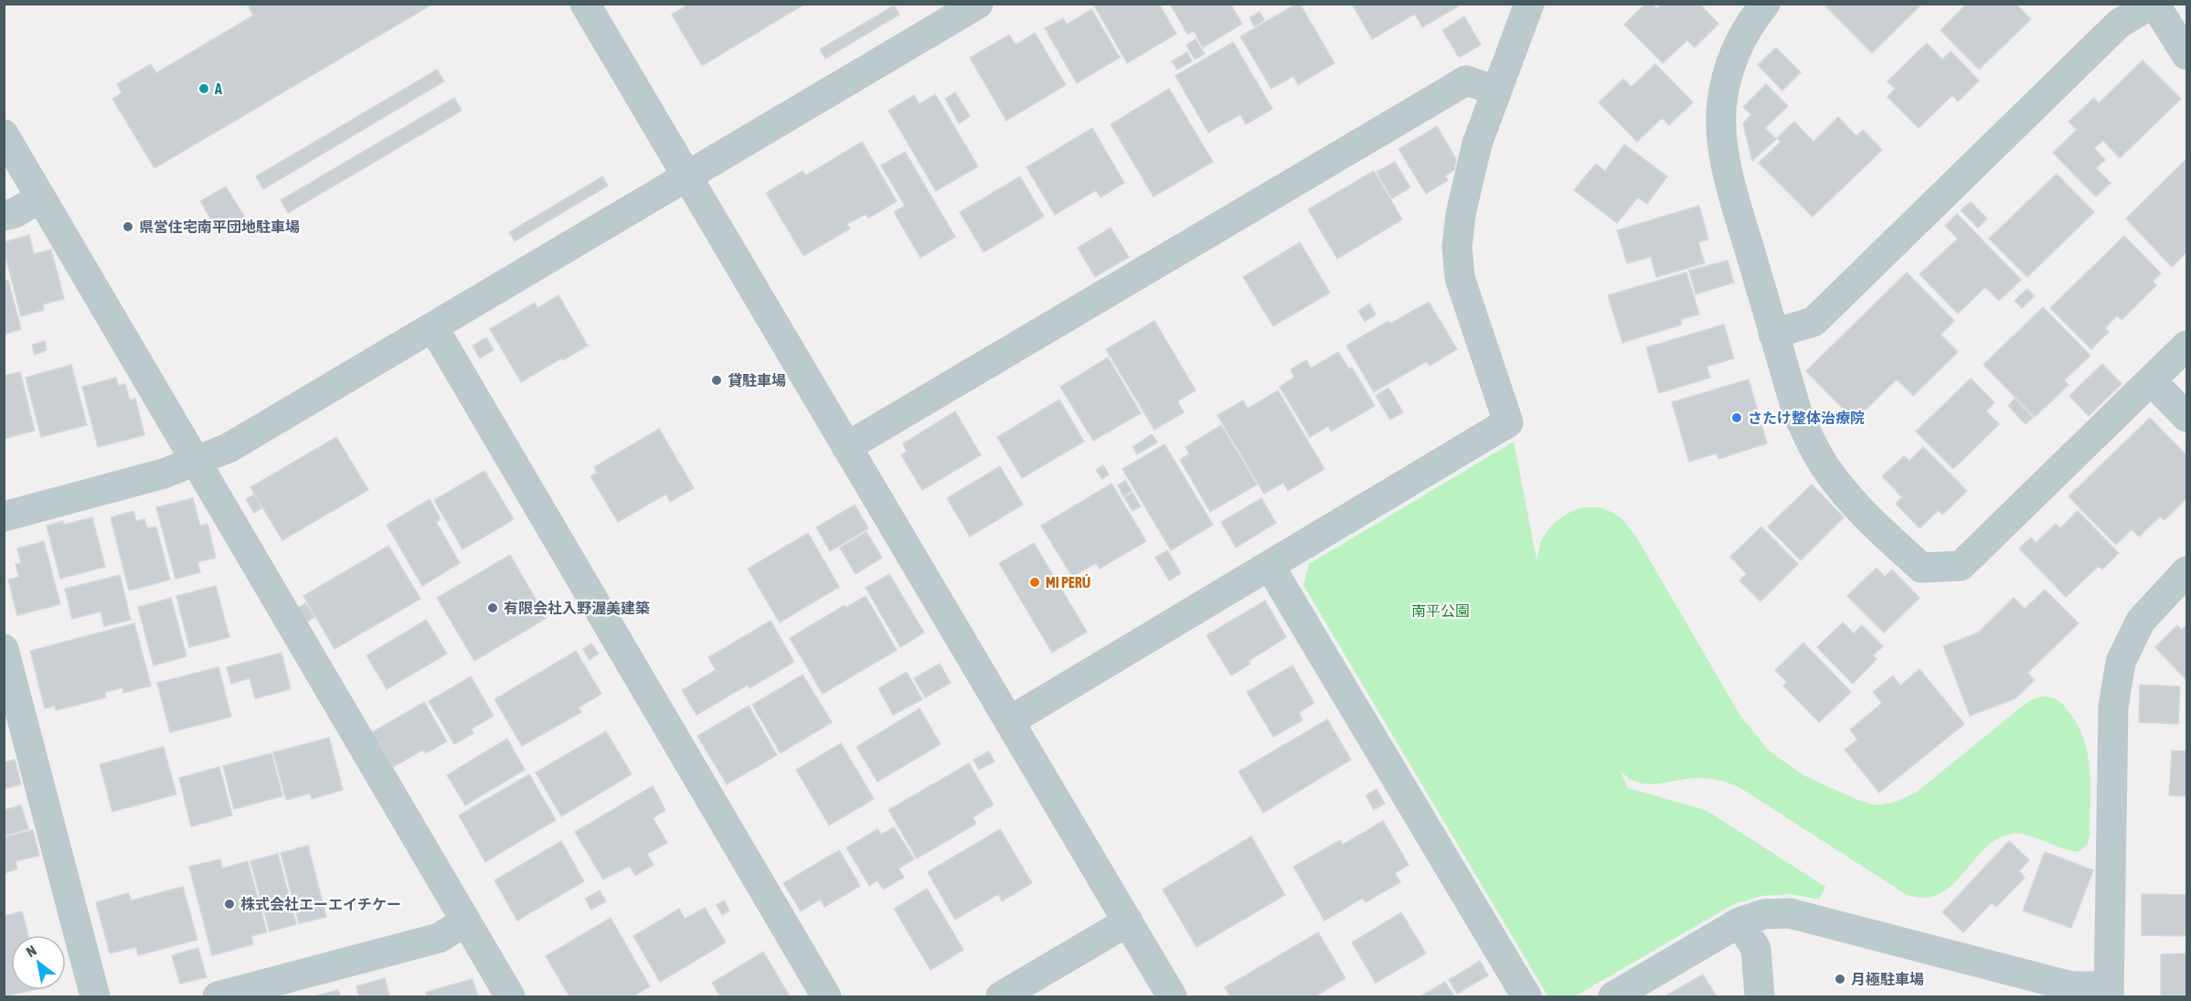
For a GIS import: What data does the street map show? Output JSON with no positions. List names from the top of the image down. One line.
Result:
{"parks":["南平公園"],"places":["A","県営住宅南平団地駐車場","貸駐車場","さたけ整体治療院","MI PERÚ","有限会社入野渥美建築","株式会社エーエイチケー","月極駐車場"],"north":"top left"}
